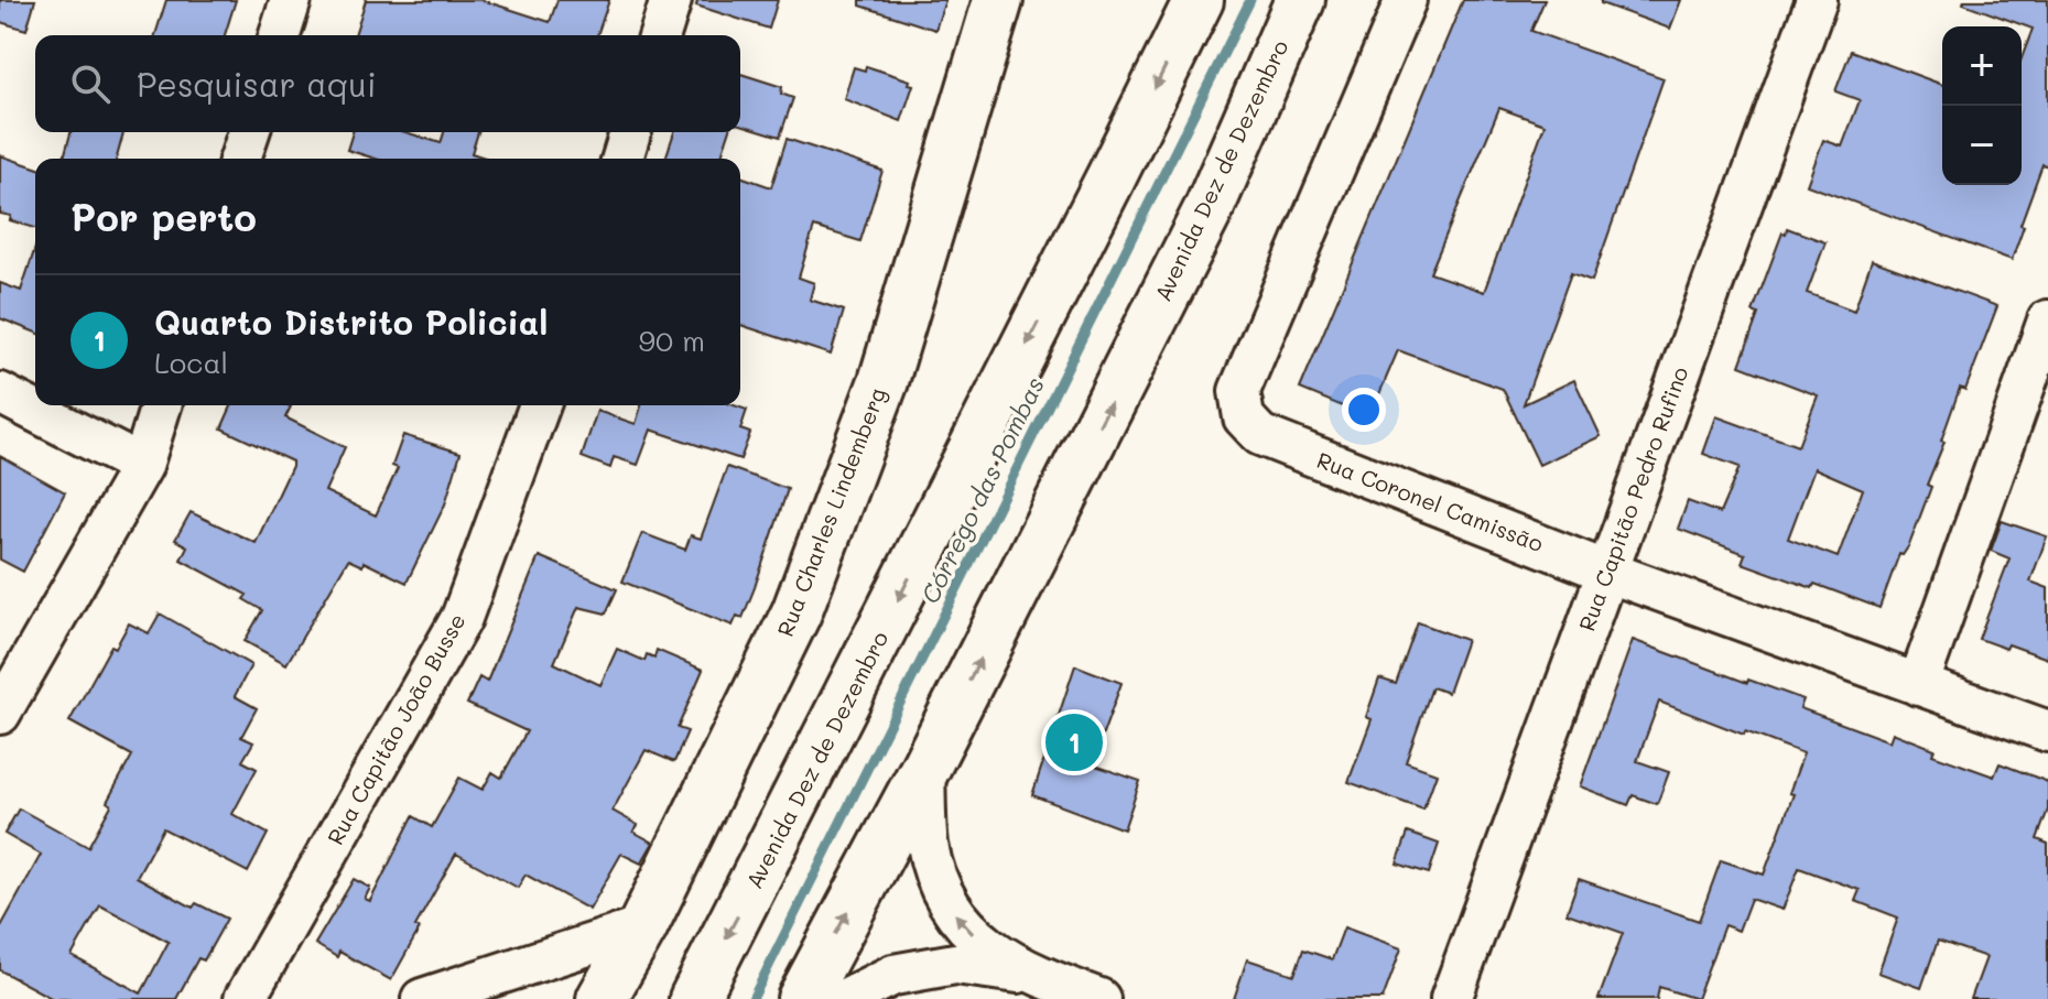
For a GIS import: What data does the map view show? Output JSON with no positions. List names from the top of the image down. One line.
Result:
{"streets":{"main road":["Avenida Dez de Dezembro","Rua Charles Lindemberg"],"street":["Rua Capitão Pedro Rufino","Rua Coronel Camissão","Rua Capitão João Busse"]},"crossings":[["Rua Capitão Pedro Rufino","Rua Coronel Camissão"]],"water":["Córrego das Pombas"],"page":{"map_buttons":["+","−"],"search":"Pesquisar aqui","heading":"Por perto","list":[{"mark":"1","name":"Quarto Distrito Policial","note":"Local","value":"90 m"}],"pins":"1"}}
